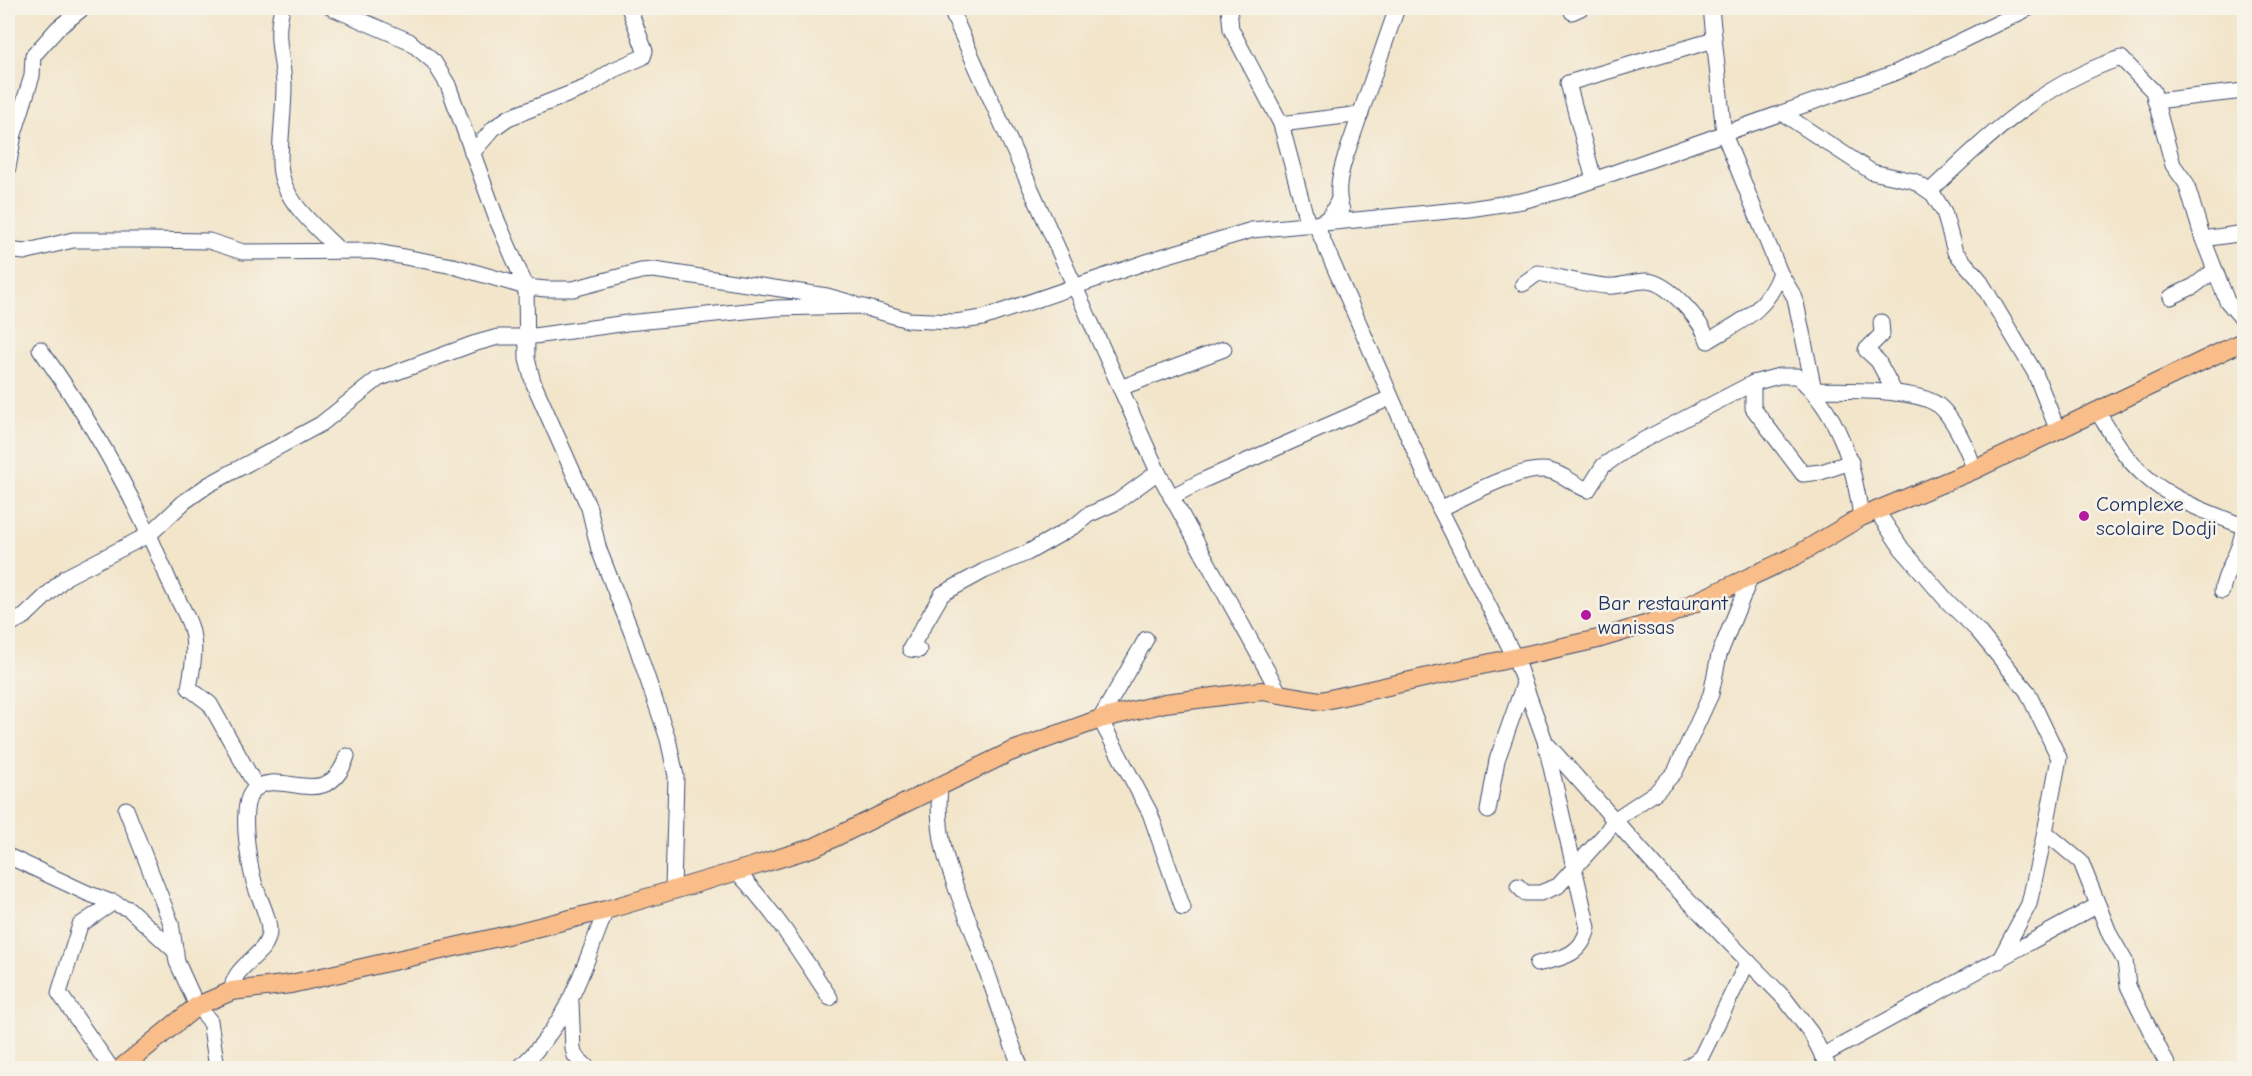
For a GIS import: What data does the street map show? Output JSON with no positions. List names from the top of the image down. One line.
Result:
{"places":["Complexe scolaire Dodji","Bar restaurant wanissas"]}
